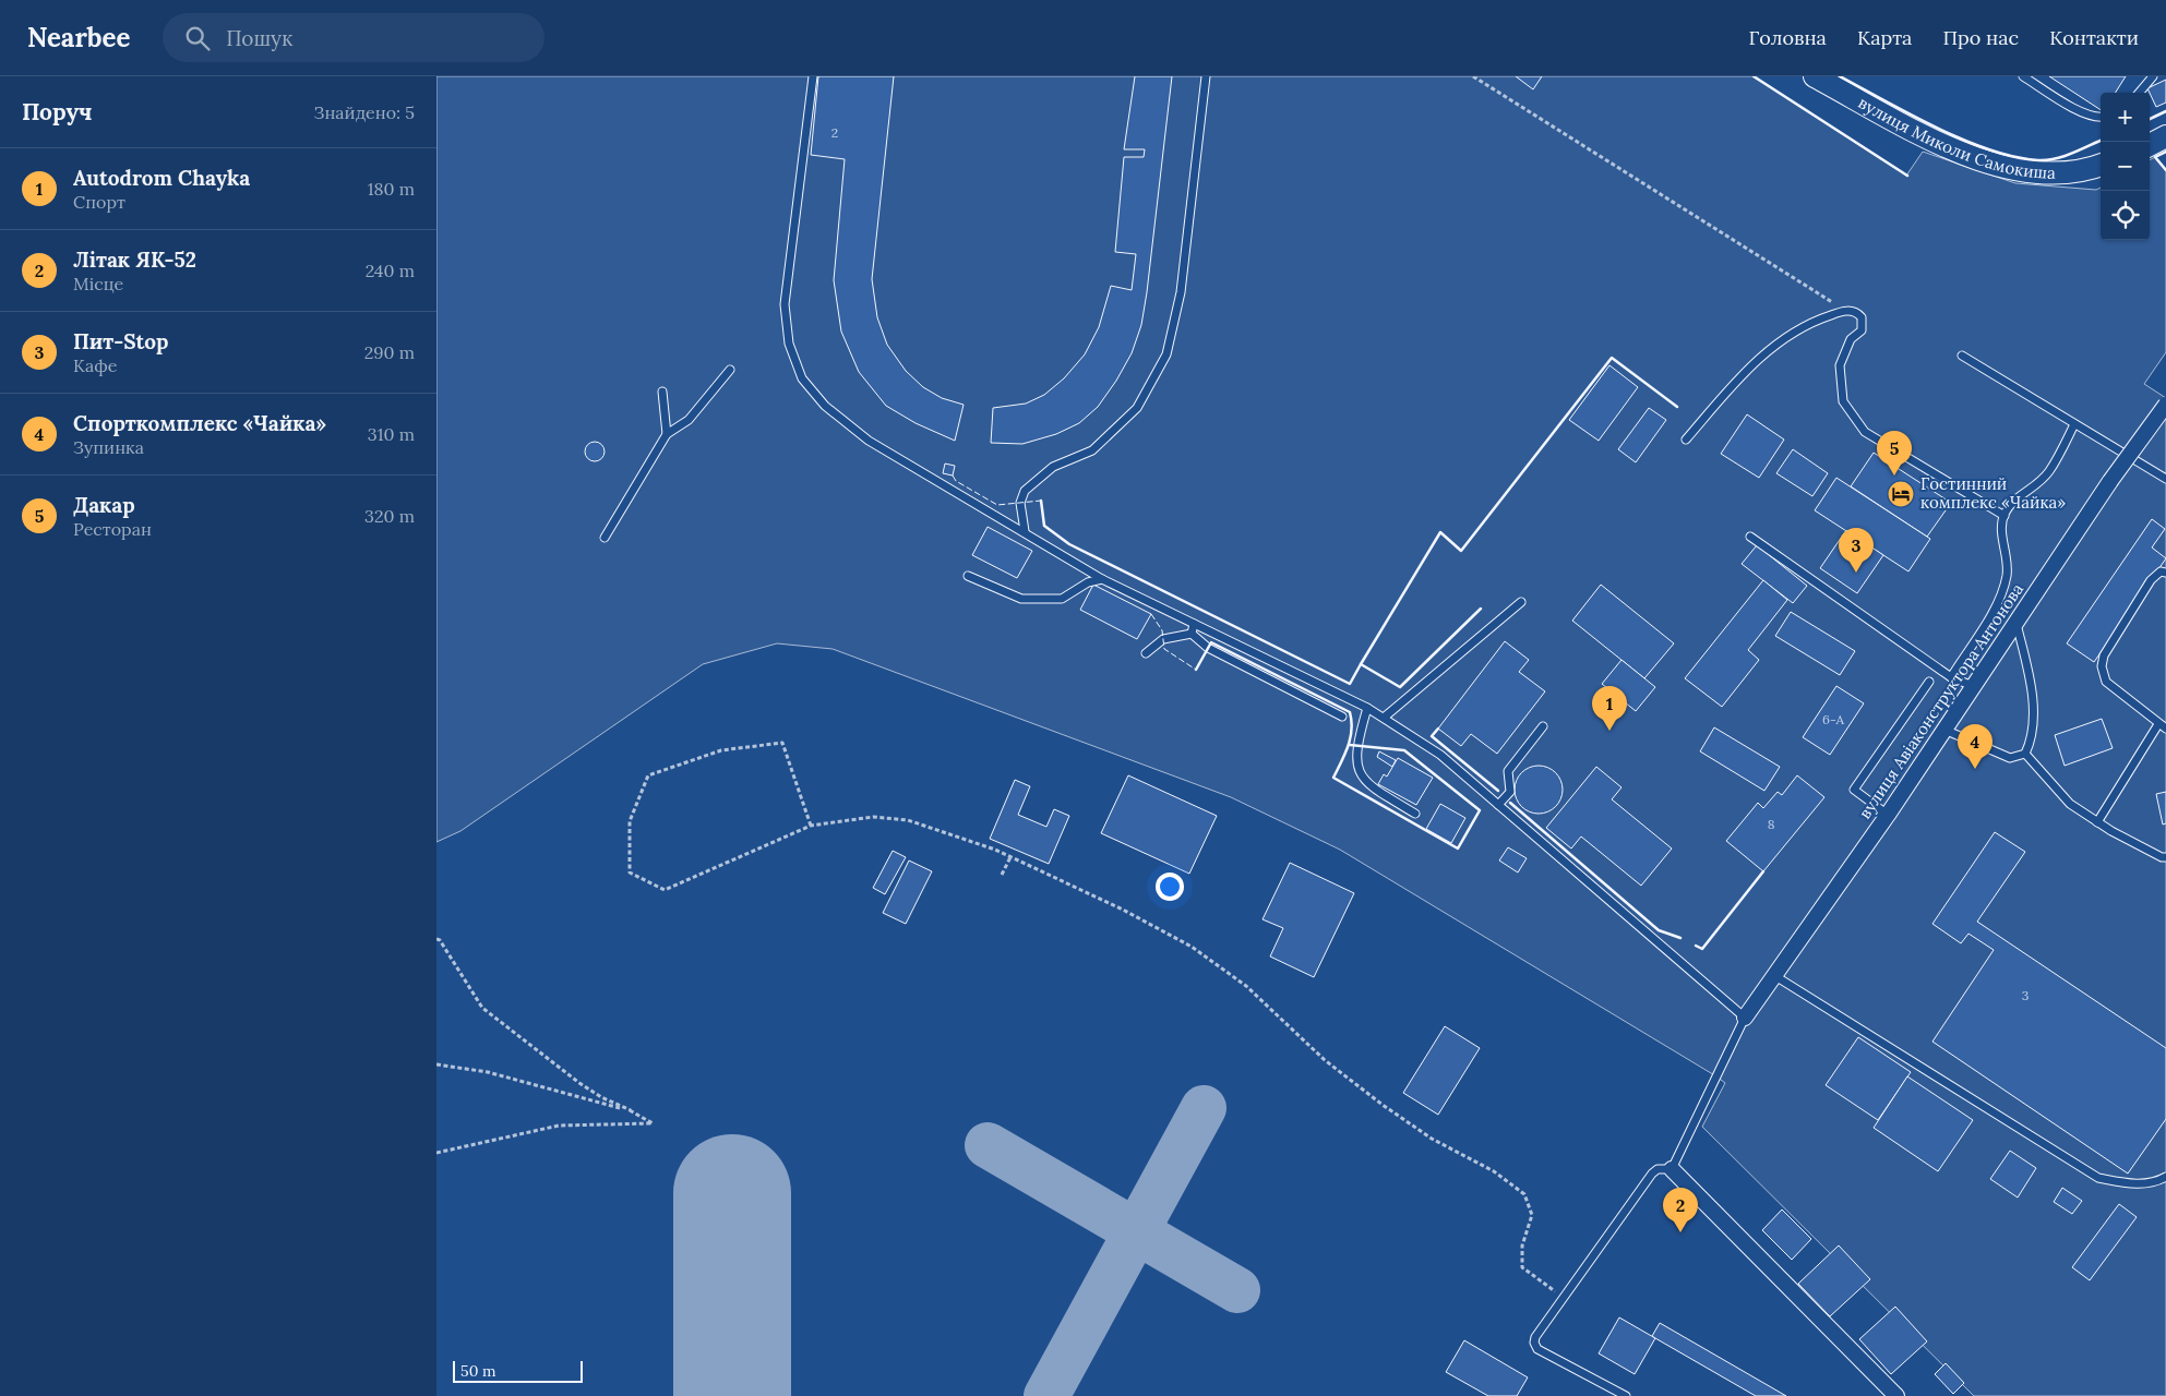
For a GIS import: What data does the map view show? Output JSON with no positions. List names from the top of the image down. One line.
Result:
{"streets":{"street":["вулиця Миколи Самокиша","вулиця Авіаконструктора Антонова"]},"places":{"hotel":["Гостинний комплекс «Чайка»"]},"house_numbers":["2","6-А","8","3"],"scale_bar":"50 m","page":{"header":"Nearbee","search":"Пошук","nav":["Головна","Карта","Про нас","Контакти"],"heading":["Поруч","Знайдено: 5"],"map_buttons":["+","−"],"list":[{"mark":"1","name":"Autodrom Chayka","note":"Спорт","value":"180 m"},{"mark":"2","name":"Літак ЯК-52","note":"Місце","value":"240 m"},{"mark":"3","name":"Пит-Stop","note":"Кафе","value":"290 m"},{"mark":"4","name":"Спорткомплекс «Чайка»","note":"Зупинка","value":"310 m"},{"mark":"5","name":"Дакар","note":"Ресторан","value":"320 m"}],"pins":["5","3","1","4","2"],"scale":"50 m"}}
